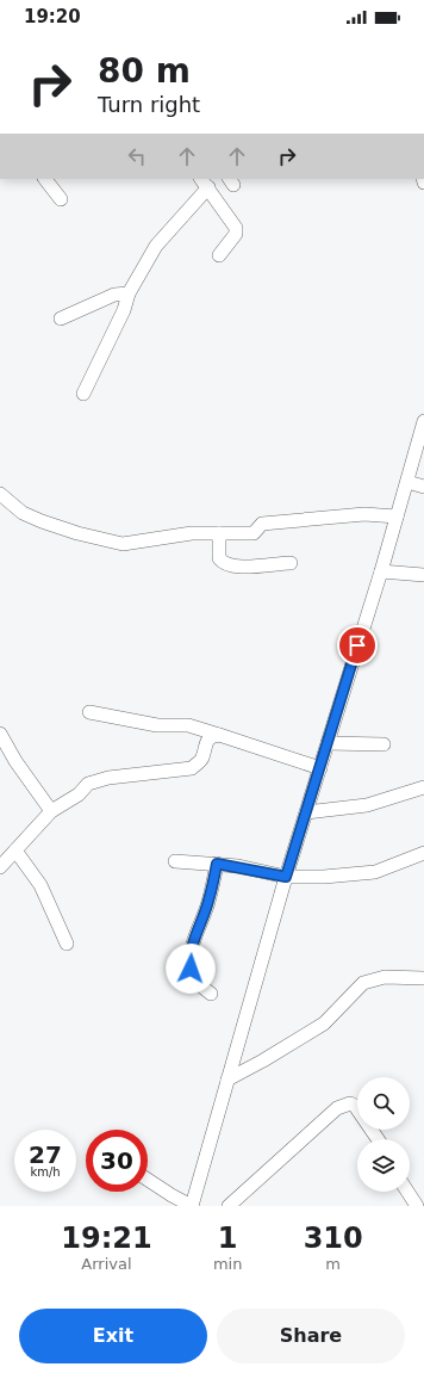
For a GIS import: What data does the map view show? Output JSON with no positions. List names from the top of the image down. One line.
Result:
{"page":{"status":"19:20","turn":["80 m","Turn right"],"speed":"27 km/h","limit":"30","eta":["19:21","Arrival","1","min","310","m"],"buttons":["Exit","Share"]}}
